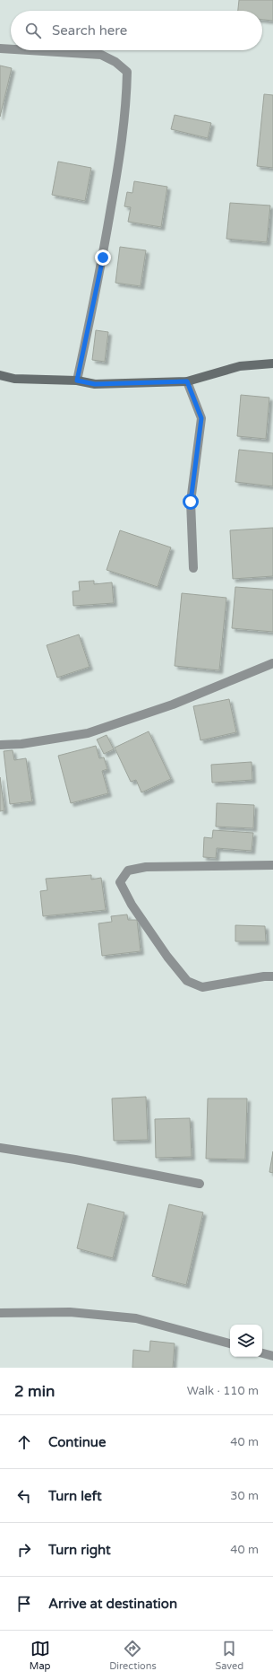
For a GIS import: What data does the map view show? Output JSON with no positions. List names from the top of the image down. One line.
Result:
{"page":{"search":"Search here","heading":["2 min","Walk · 110 m"],"list":[["Continue","40 m"],["Turn left","30 m"],["Turn right","40 m"],"Arrive at destination"],"nav":["Map","Directions","Saved"]}}
